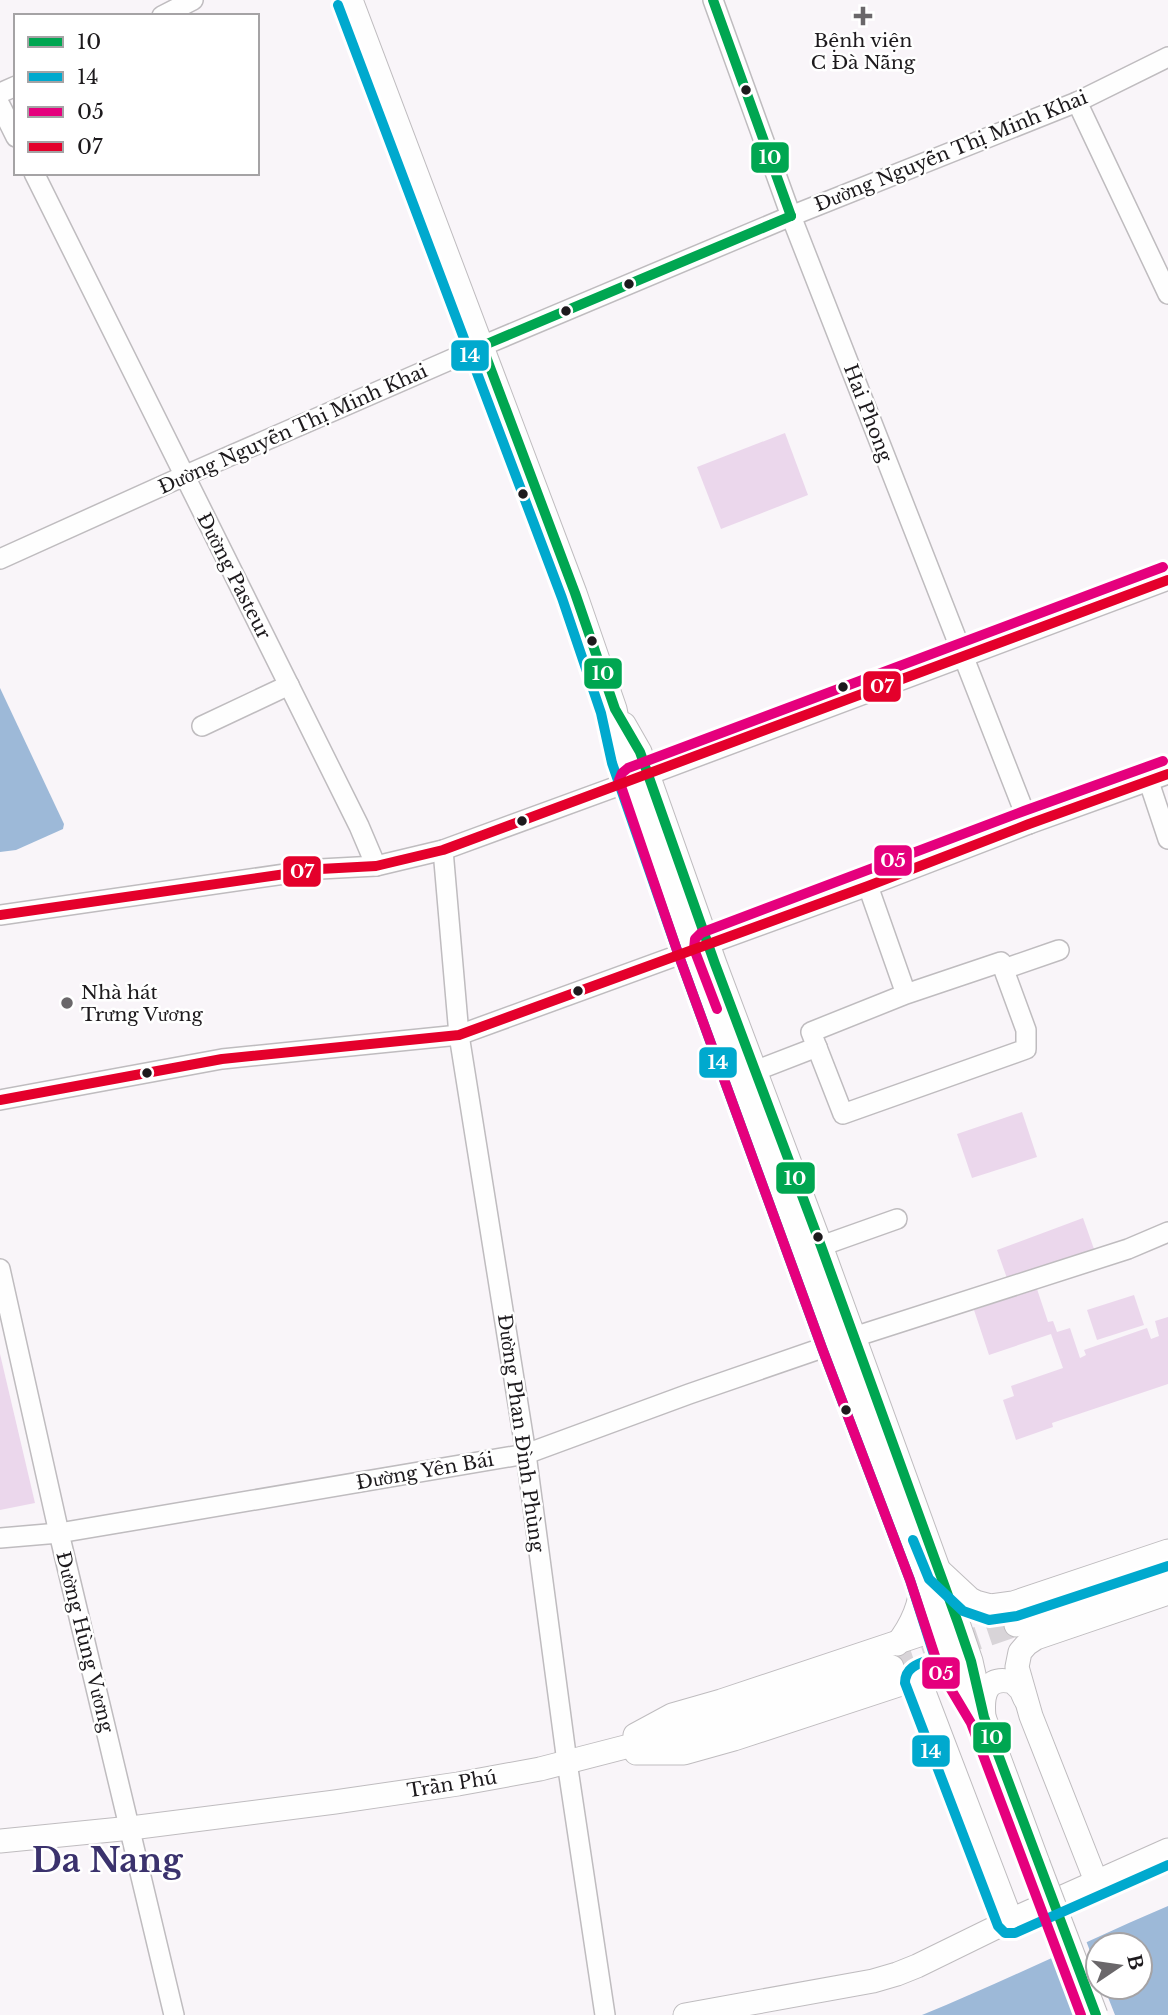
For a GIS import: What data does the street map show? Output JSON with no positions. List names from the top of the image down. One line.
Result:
{"streets":{"main road":["Trần Phú"],"street":["Đường Nguyễn Thị Minh Khai","Hai Phong","Đường Pasteur","Đường Phan Đình Phùng","Đường Yên Bái","Đường Hùng Vương"]},"crossings":[["Đường Nguyễn Thị Minh Khai","Hai Phong"],["Đường Nguyễn Thị Minh Khai","Đường Pasteur"],["Đường Phan Đình Phùng","Đường Yên Bái"],["Đường Phan Đình Phùng","Trần Phú"],["Đường Yên Bái","Đường Hùng Vương"],["Đường Hùng Vương","Trần Phú"]],"districts":["Da Nang"],"places":{"health":["Bệnh viện C Đà Nẵng"],"other":["Nhà hát Trưng Vương"]},"lines":["transit line 10","transit line 14","transit line 05","transit line 07"],"legend":["10","14","05","07"],"north":"right"}
